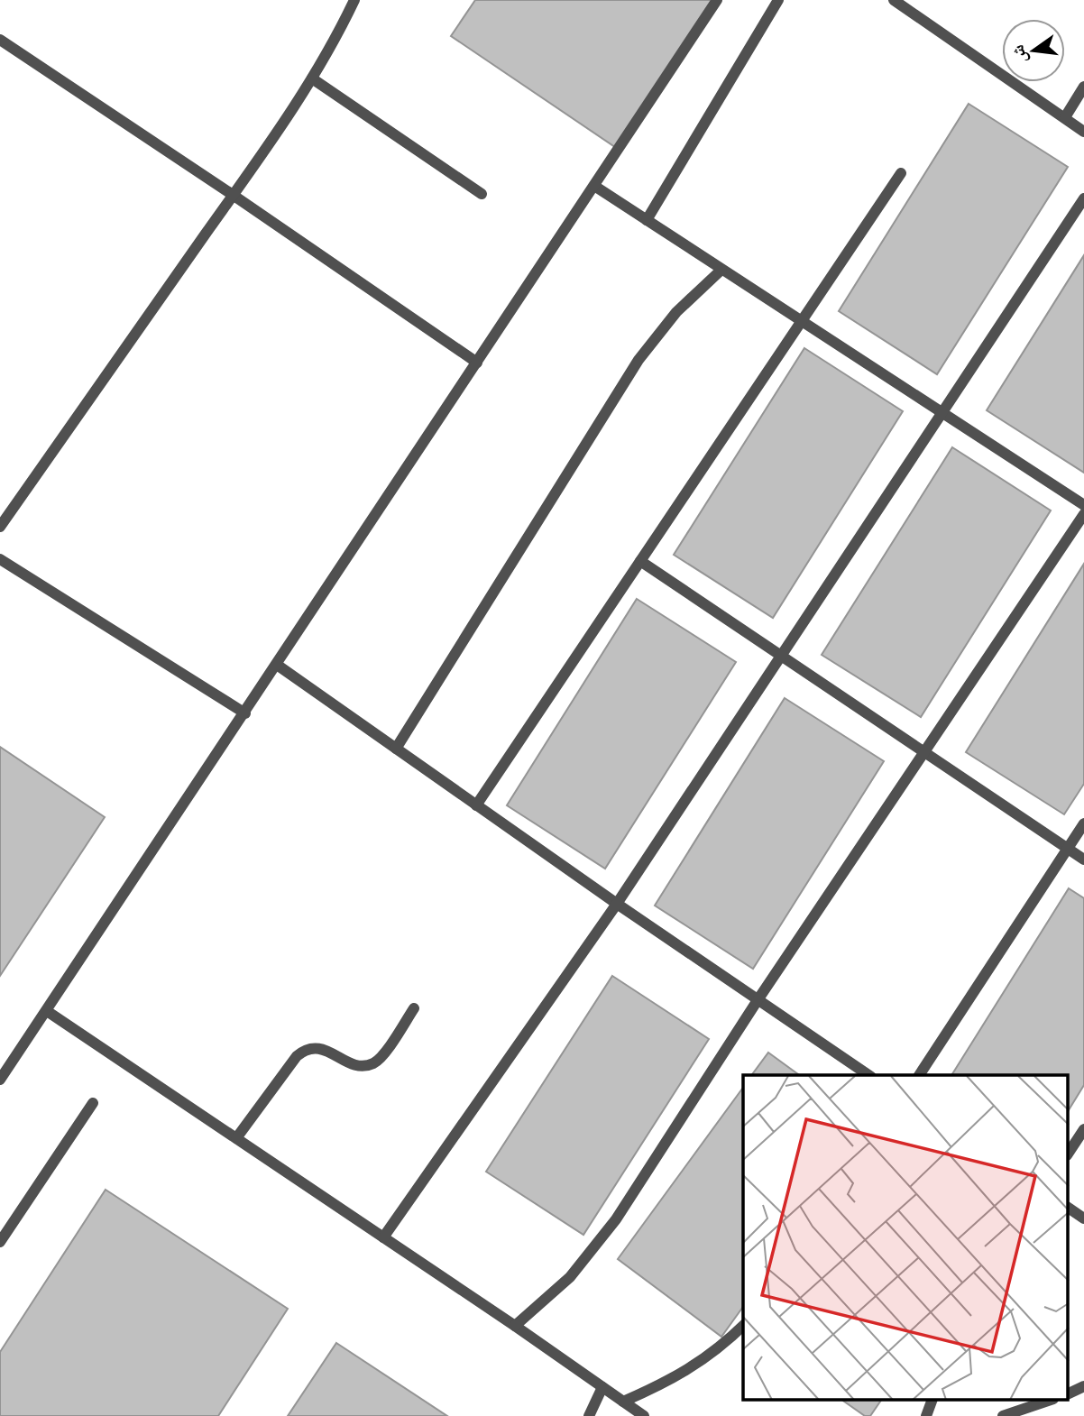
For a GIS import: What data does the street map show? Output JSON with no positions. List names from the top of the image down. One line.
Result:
{"north":"left"}
